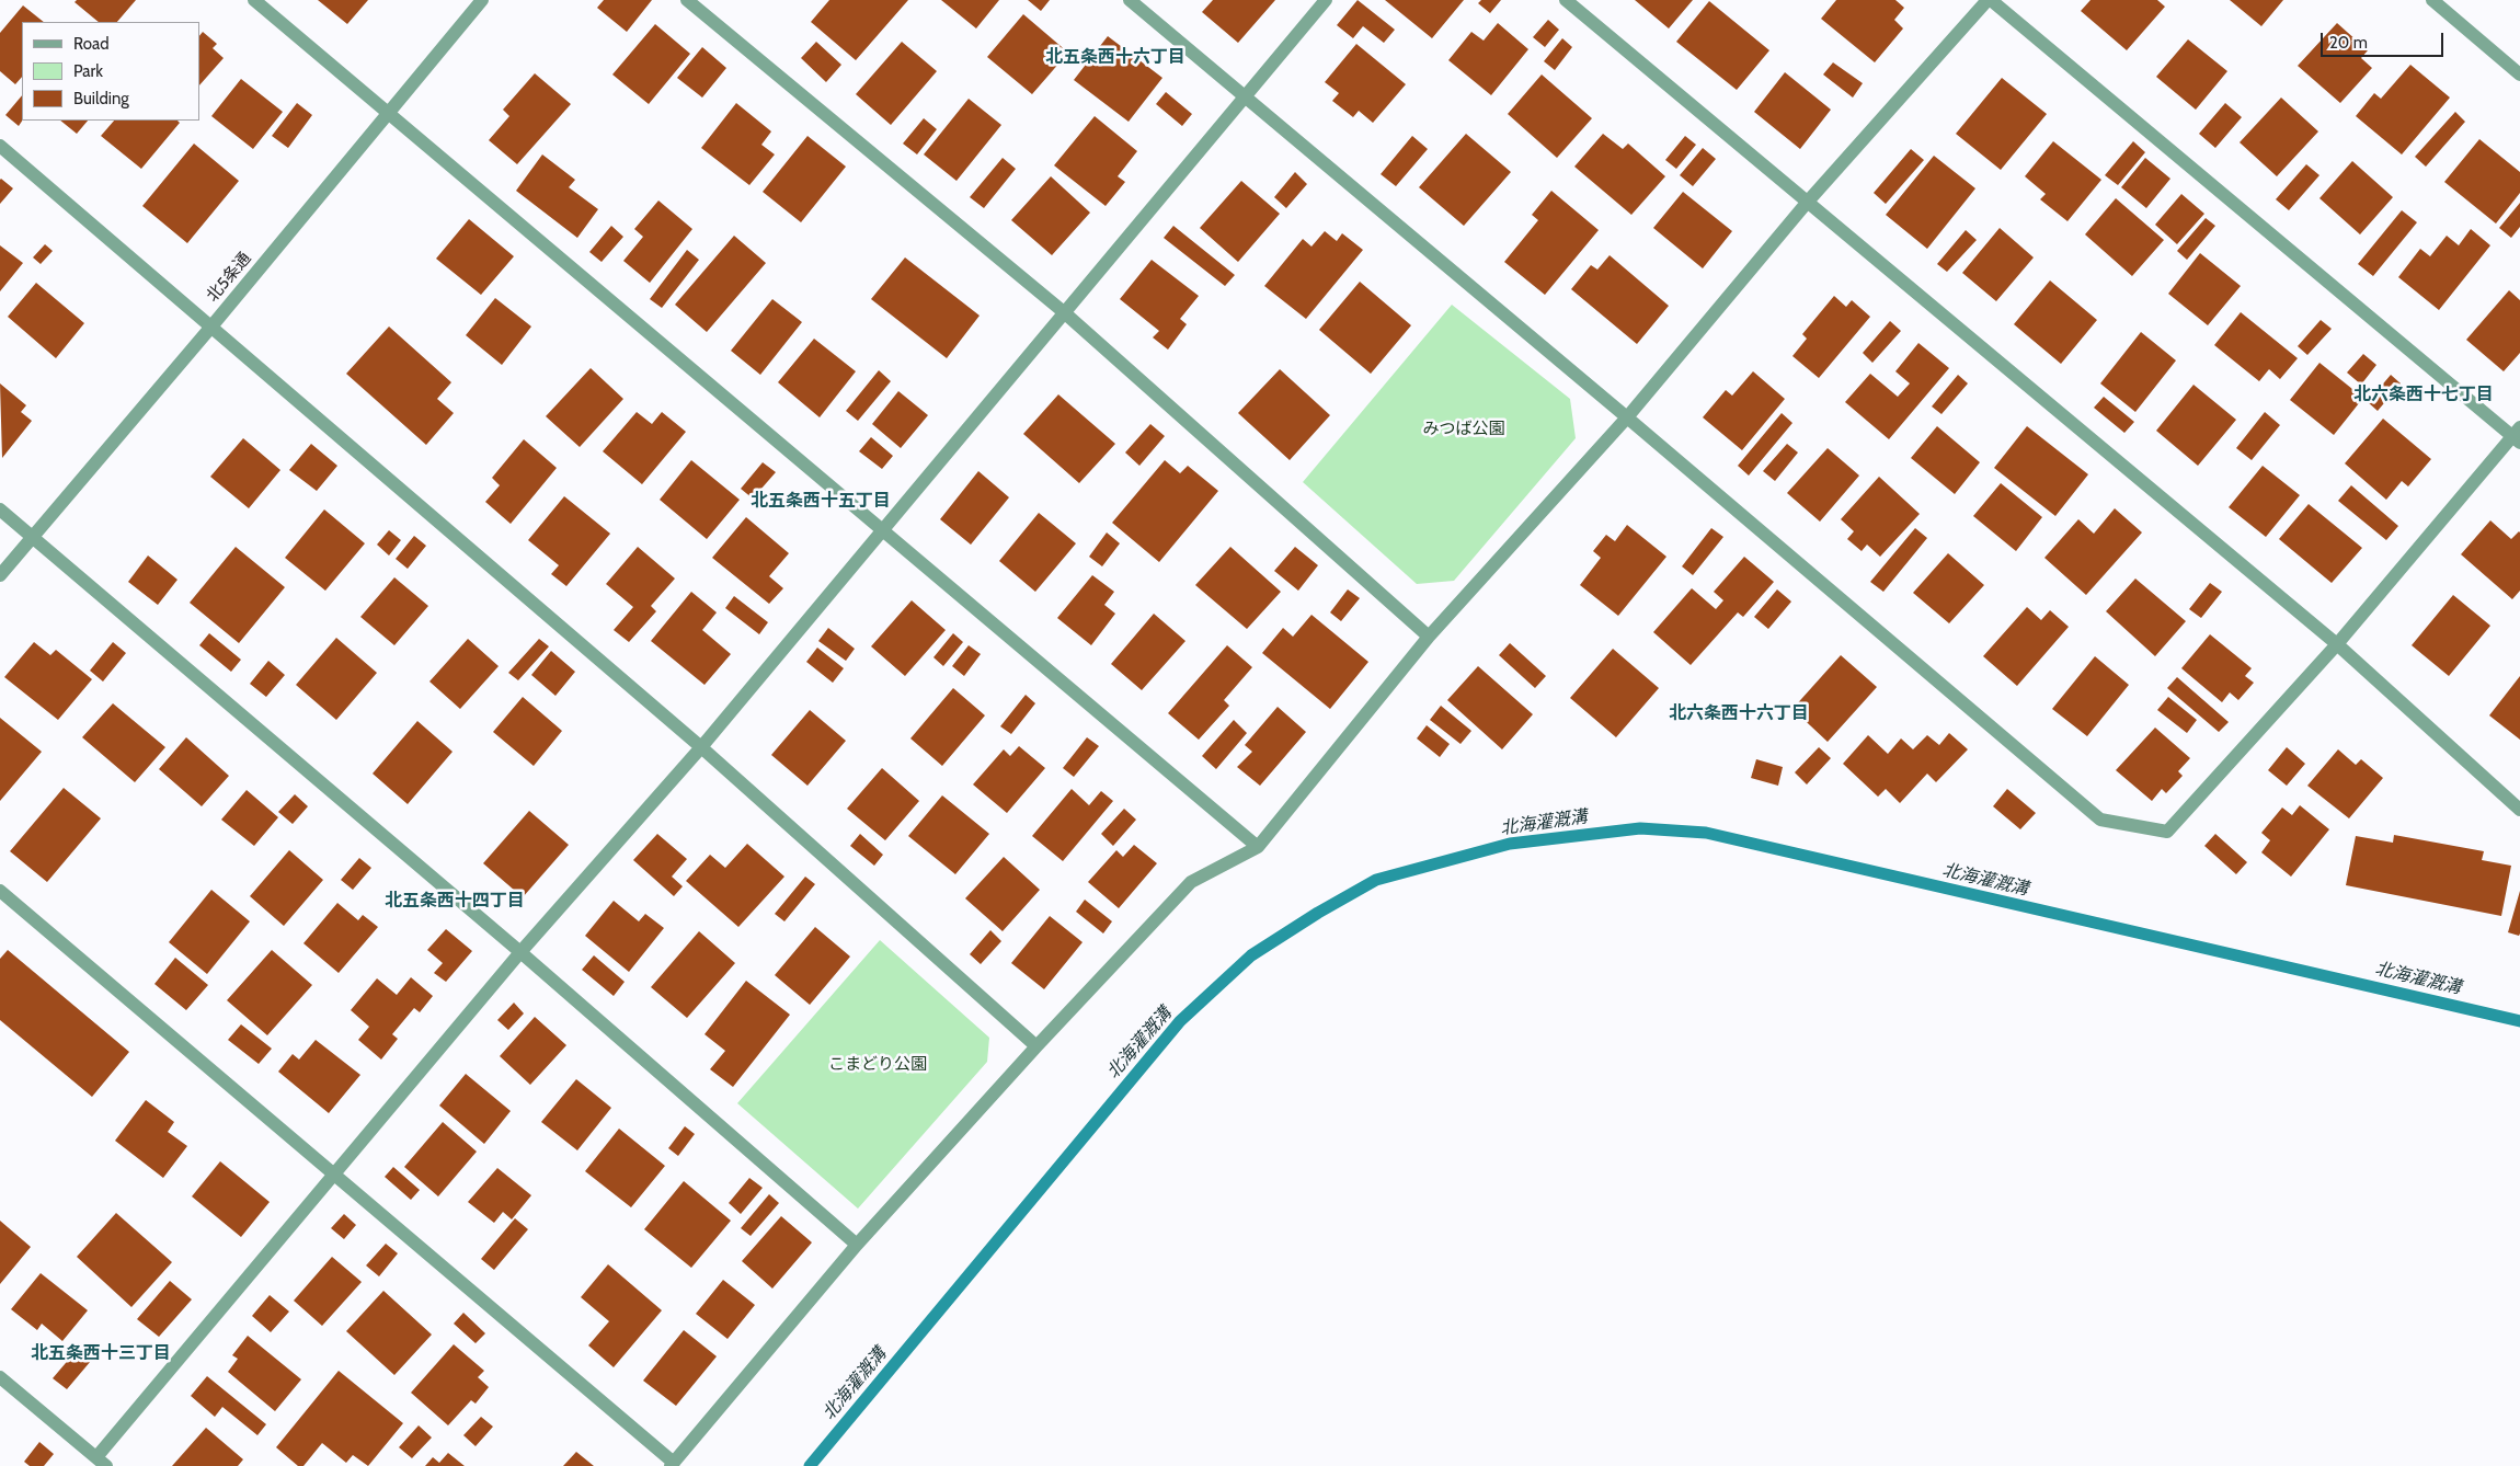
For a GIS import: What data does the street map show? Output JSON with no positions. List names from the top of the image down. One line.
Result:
{"streets":{"street":["北5条通"]},"districts":["北五条西十六丁目","北六条西十七丁目","北五条西十五丁目","北六条西十六丁目","北五条西十四丁目","北五条西十三丁目"],"water":["北海灌漑溝"],"parks":["みつば公園","こまどり公園"],"legend":["Road","Park","Building"],"scale_bar":"20 m"}
